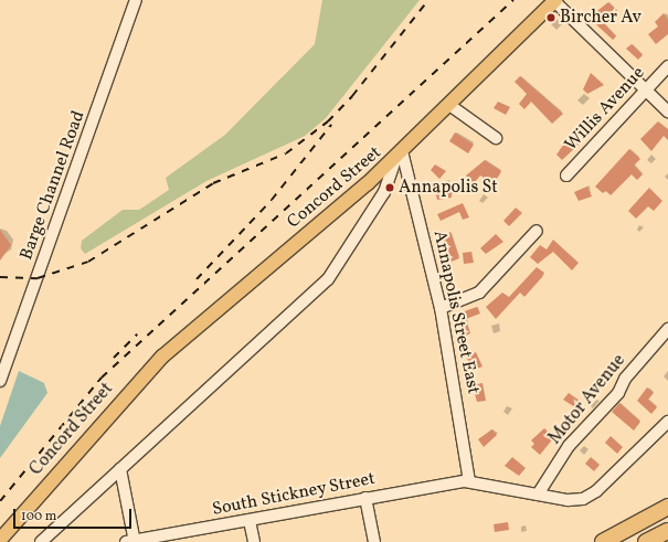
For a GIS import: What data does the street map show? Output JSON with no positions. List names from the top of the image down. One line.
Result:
{"streets":{"main road":["Concord Street"],"street":["Willis Avenue","Barge Channel Road","Annapolis Street East","Motor Avenue","South Stickney Street"]},"crossings":[["Concord Street","Annapolis Street East"],["Annapolis Street East","South Stickney Street"]],"places":["Bircher Av","Annapolis St"],"scale_bar":"100 m"}
